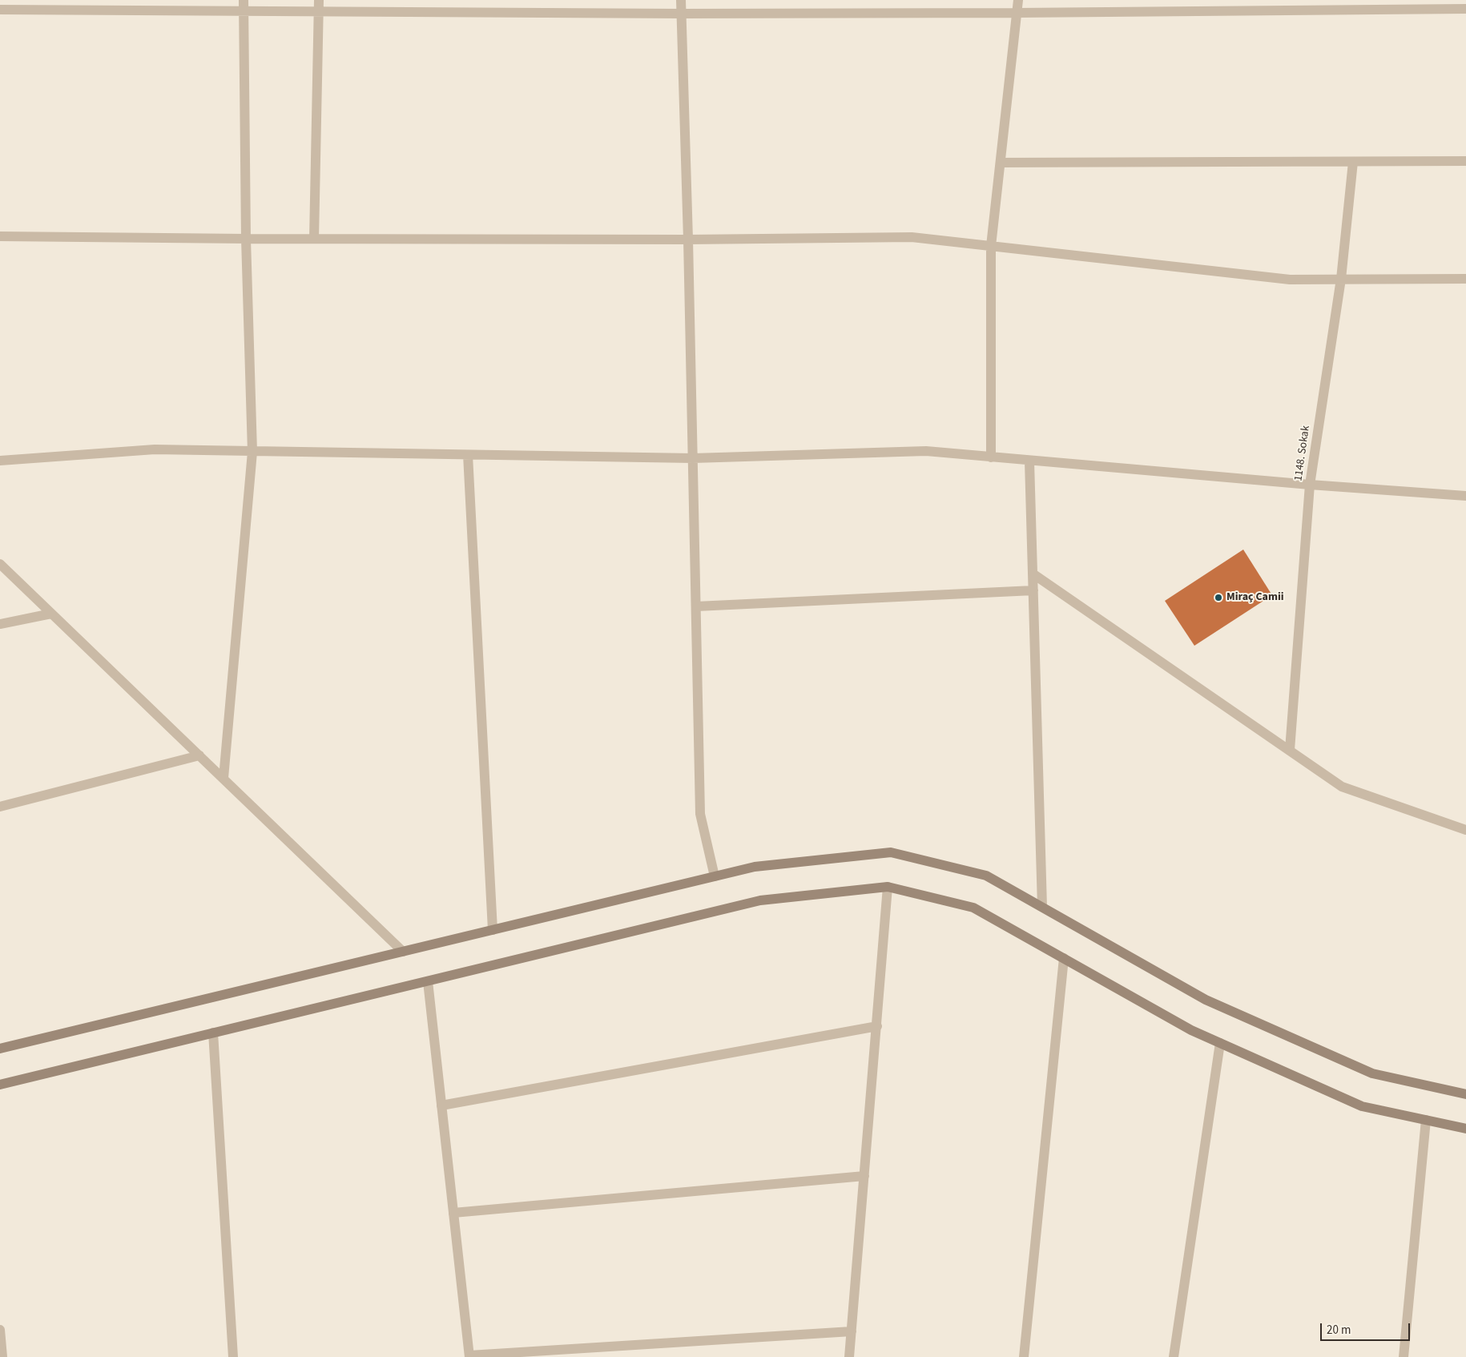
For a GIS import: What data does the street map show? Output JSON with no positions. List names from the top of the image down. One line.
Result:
{"streets":{"street":["1148. Sokak"]},"places":["Miraç Camii"],"scale_bar":"20 m"}
